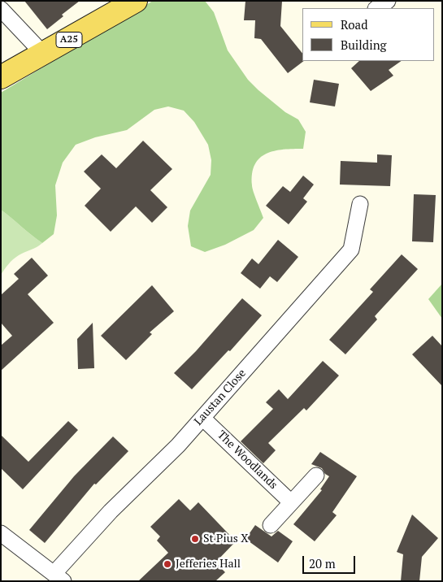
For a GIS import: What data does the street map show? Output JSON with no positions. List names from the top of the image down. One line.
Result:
{"streets":{"main road":["A25"],"street":["Laustan Close","The Woodlands"]},"crossings":[["Laustan Close","The Woodlands"]],"places":["St Pius X","Jefferies Hall"],"legend":["Road","Building"],"scale_bar":"20 m"}
